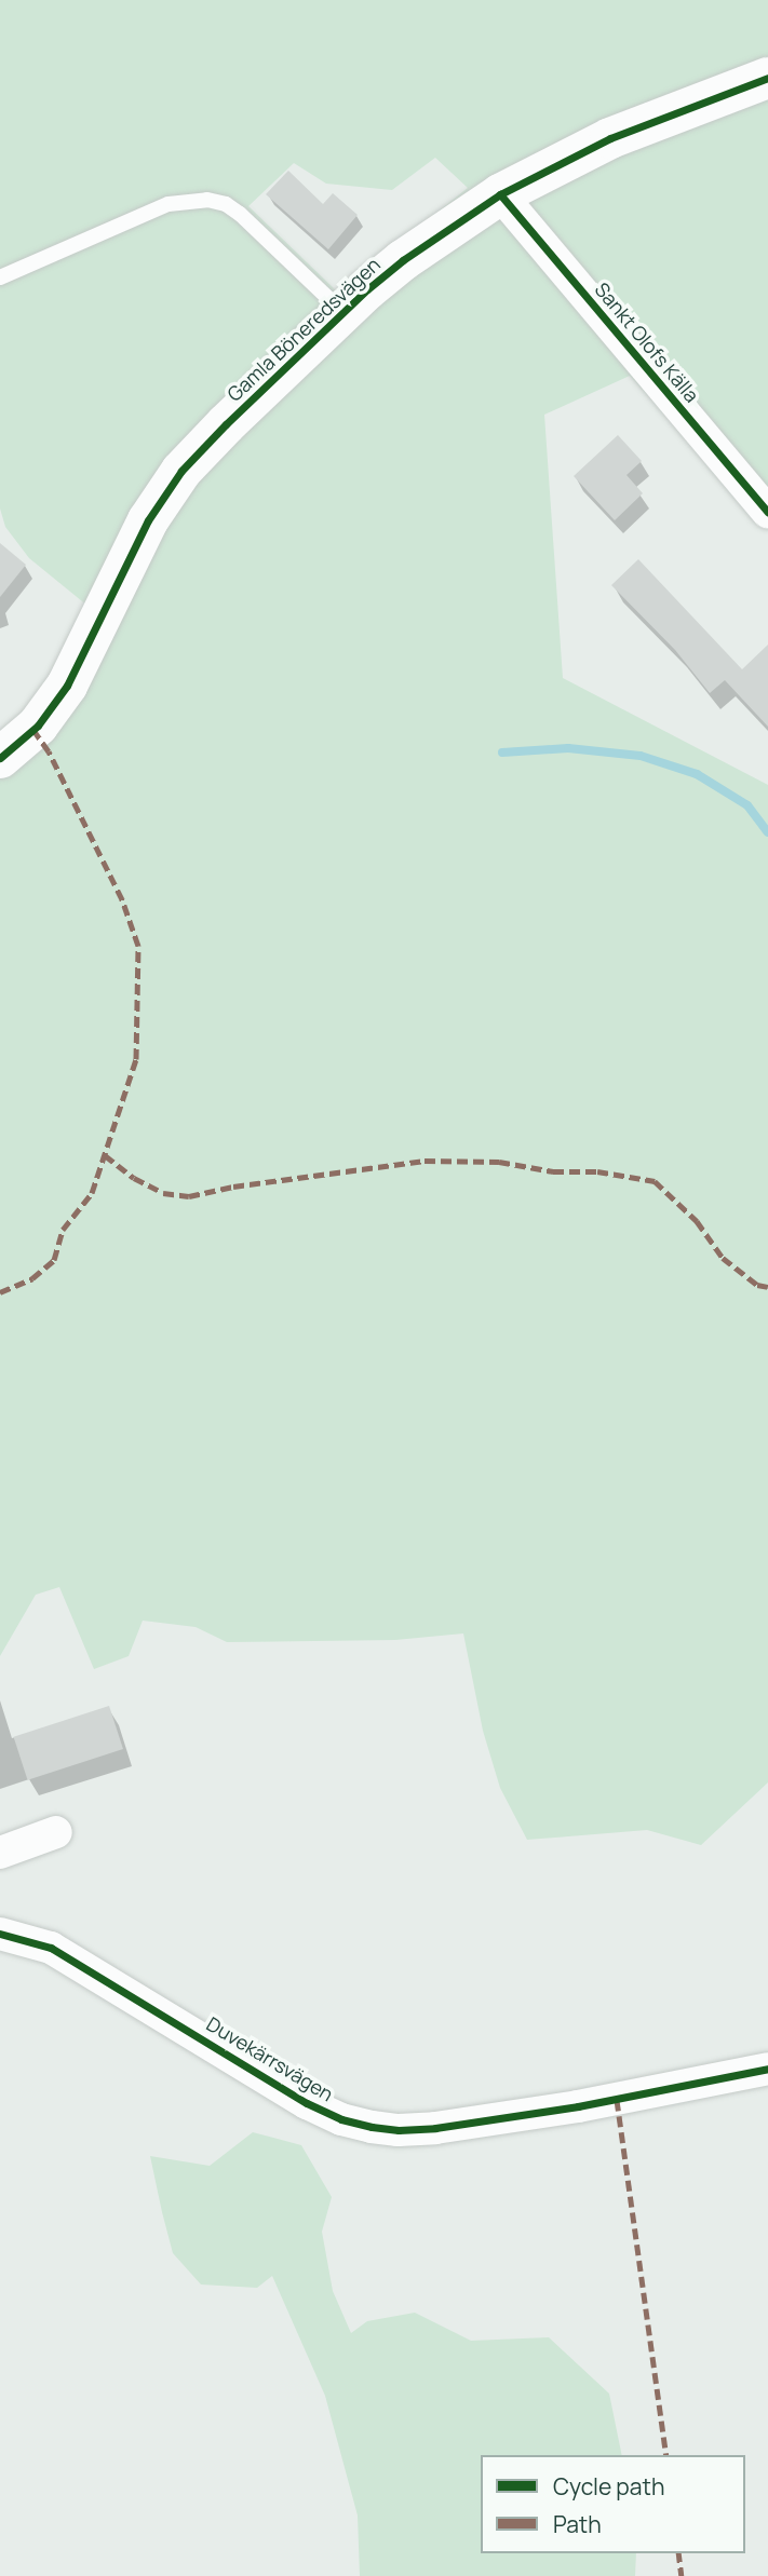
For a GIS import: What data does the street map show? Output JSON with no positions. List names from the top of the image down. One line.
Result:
{"streets":{"street":["Gamla Böneredsvägen","Sankt Olofs Källa","Duvekärrsvägen"]},"crossings":[["Gamla Böneredsvägen","Sankt Olofs Källa"]],"legend":["Cycle path","Path"]}
